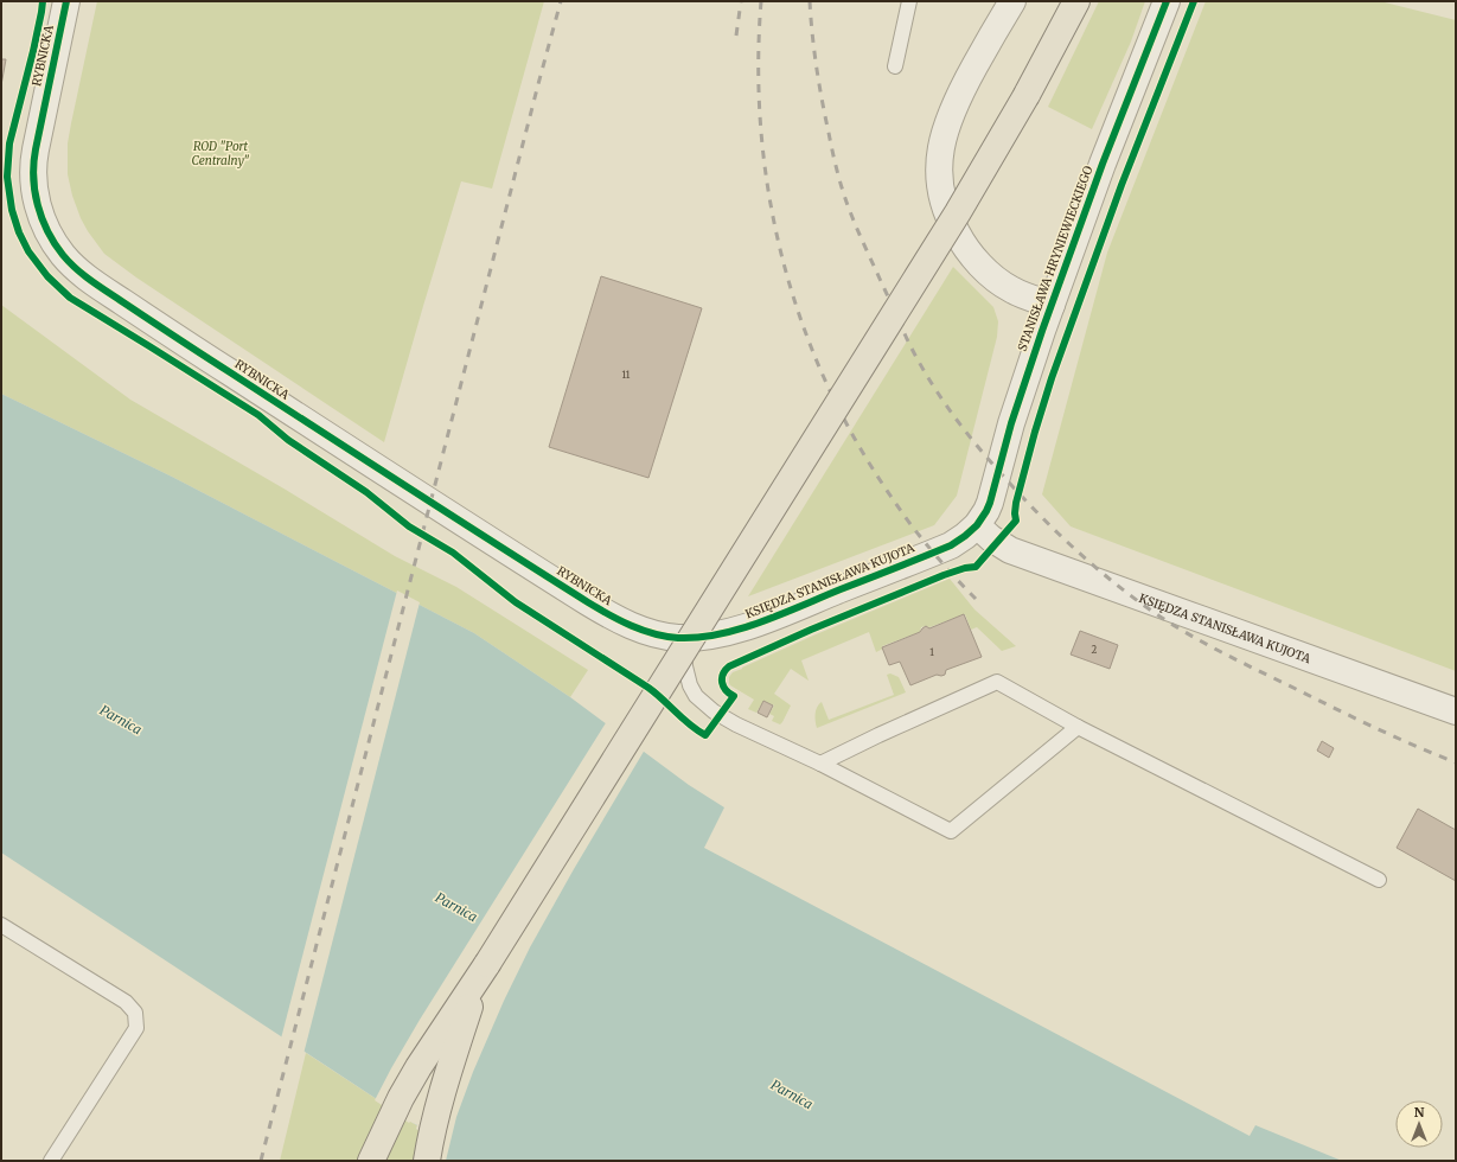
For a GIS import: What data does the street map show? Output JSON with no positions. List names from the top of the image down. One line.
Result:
{"streets":{"street":["RYBNICKA","STANISŁAWA HRYNIEWIECKIEGO","KSIĘDZA STANISŁAWA KUJOTA"]},"crossings":[["RYBNICKA","KSIĘDZA STANISŁAWA KUJOTA"],["STANISŁAWA HRYNIEWIECKIEGO","KSIĘDZA STANISŁAWA KUJOTA"]],"water":["Parnica"],"parks":["ROD \"Port Centralny\""],"house_numbers":["11","2","1"],"north":"top"}
